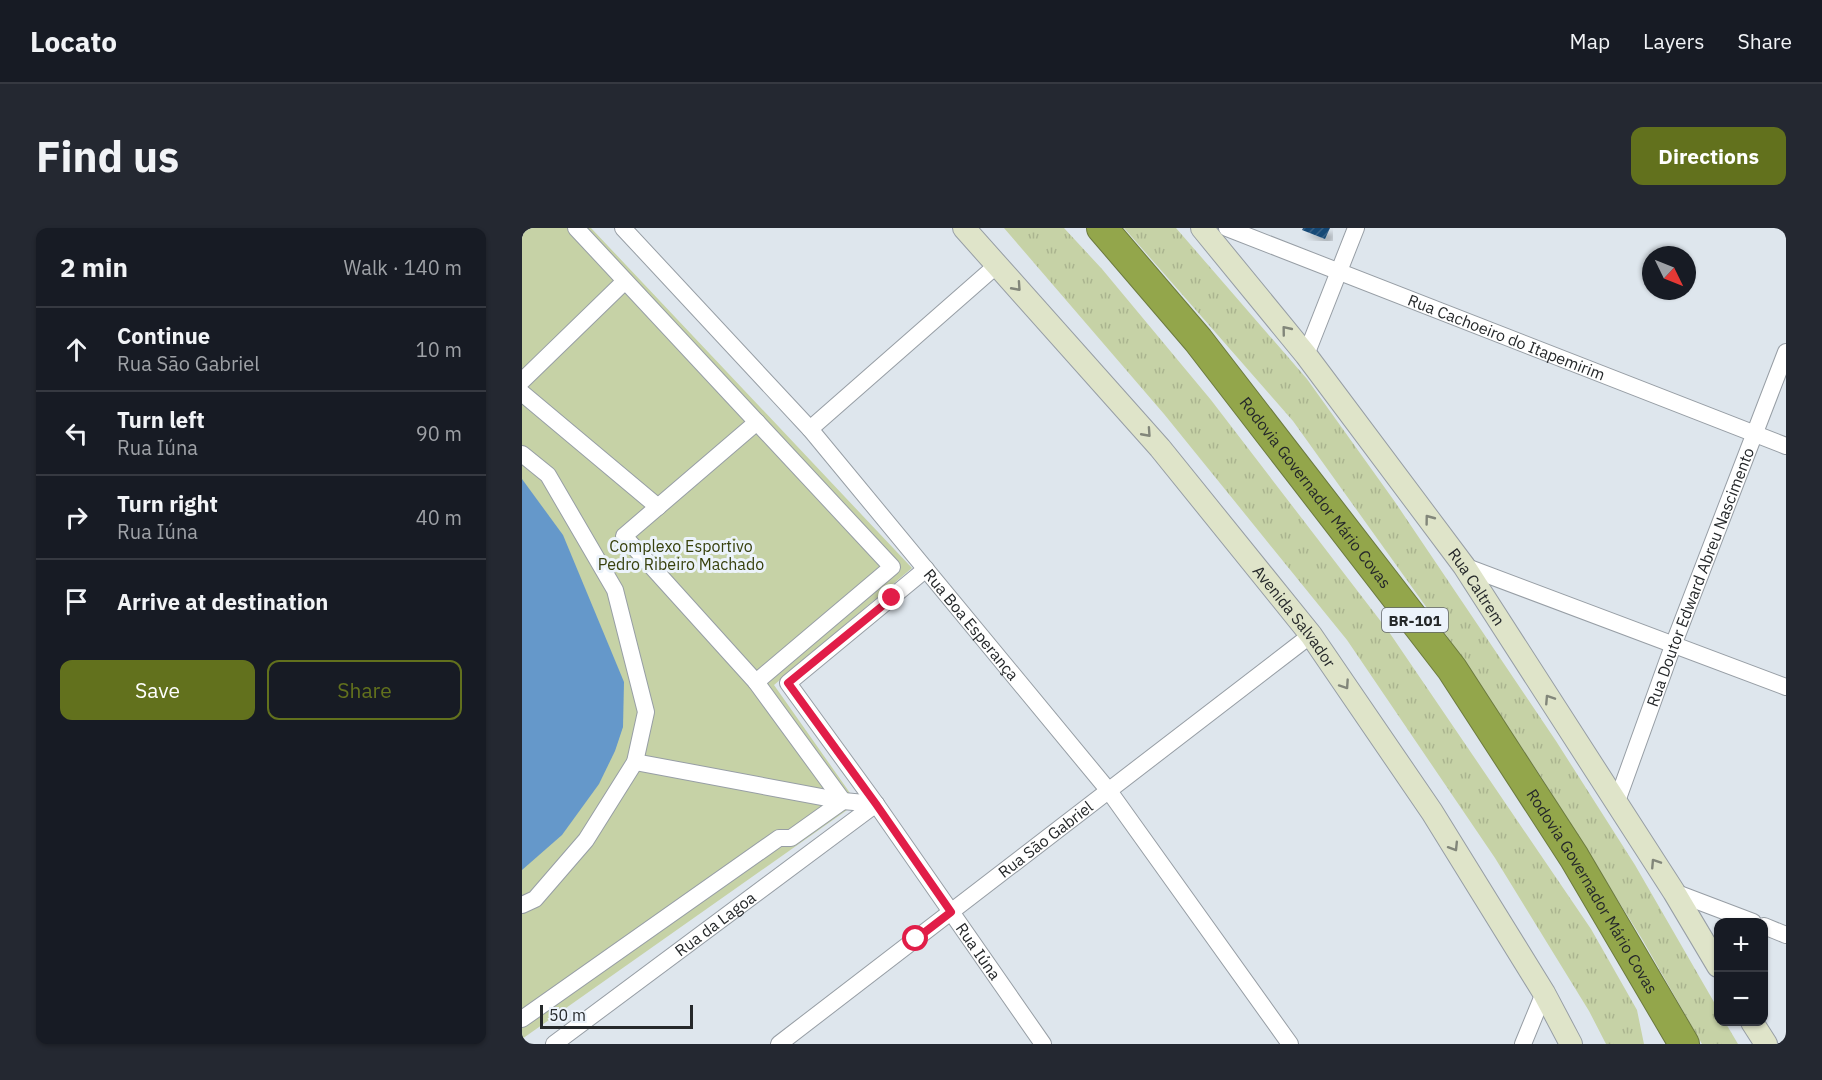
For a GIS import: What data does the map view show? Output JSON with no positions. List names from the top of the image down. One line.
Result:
{"streets":{"highway":["Rodovia Governador Mário Covas","BR-101"],"street":["Rua Cachoeiro do Itapemirim","Rua Doutor Edward Abreu Nascimento","Rua Caltrem","Avenida Salvador","Rua Boa Esperança","Rua São Gabriel","Rua da Lagoa","Rua Iúna"]},"crossings":[["Rua Cachoeiro do Itapemirim","Rua Doutor Edward Abreu Nascimento"],["Rua Doutor Edward Abreu Nascimento","Rua Caltrem"],["Avenida Salvador","Rua São Gabriel"],["Rua Boa Esperança","Rua São Gabriel"],["Rua Boa Esperança","Rua Iúna"],["Rua São Gabriel","Rua Iúna"],["Rua da Lagoa","Rua Iúna"]],"one_way":["Rua Caltrem","Avenida Salvador"],"parks":["Complexo Esportivo Pedro Ribeiro Machado"],"scale_bar":"50 m","north":"bottom right","page":{"header":"Locato","nav":["Map","Layers","Share"],"buttons":["Directions",["Save","Share"]],"title":"Find us","heading":["2 min","Walk · 140 m"],"list":[["Continue","Rua São Gabriel","10 m"],["Turn left","Rua Iúna","90 m"],["Turn right","Rua Iúna","40 m"],"Arrive at destination"],"map_buttons":["+","−"],"scale":"50 m"}}
